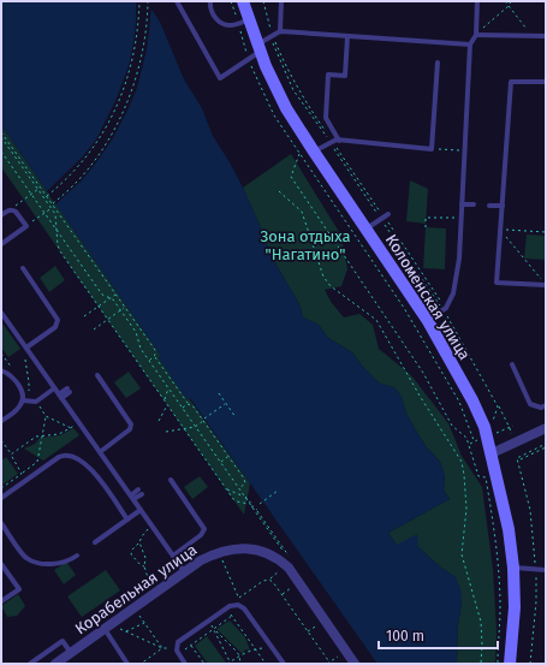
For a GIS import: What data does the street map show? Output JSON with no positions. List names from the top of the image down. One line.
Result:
{"streets":{"street":["Коломенская улица","Корабельная улица"]},"parks":["Зона отдыха \"Нагатино\""],"scale_bar":"100 m"}
